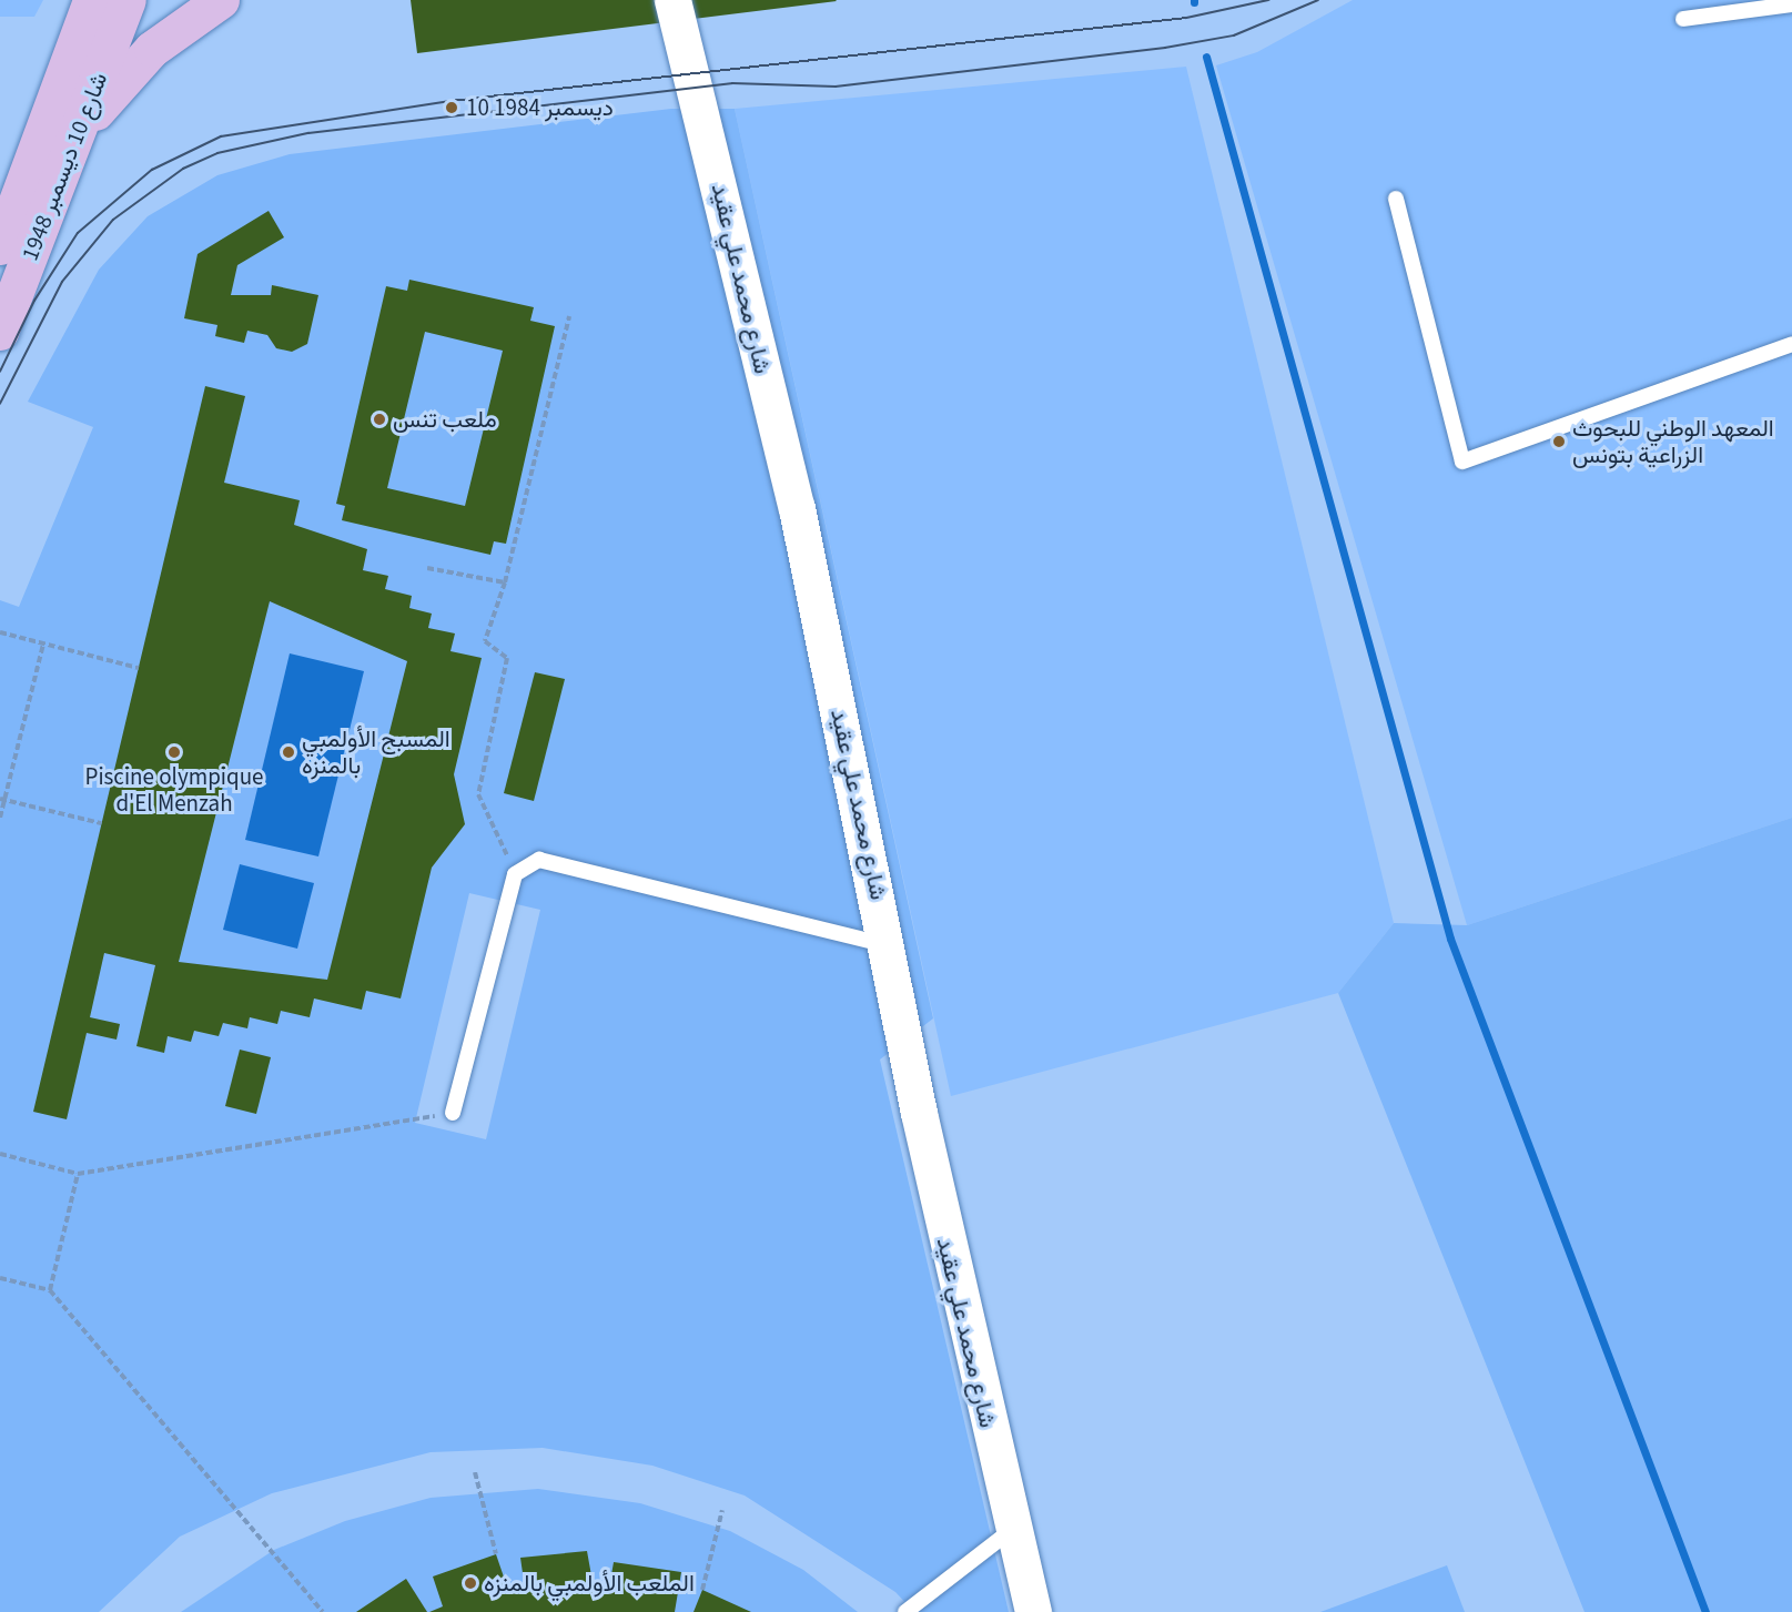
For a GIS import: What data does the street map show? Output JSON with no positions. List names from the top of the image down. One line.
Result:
{"streets":{"main road":["شارع 10 ديسمبر 1948"],"street":["شارع محمد علي عقيد"]},"places":["10 ديسمبر 1984","ملعب تنس","المعهد الوطني للبحوث الزراعية بتونس","Piscine olympique d'El Menzah","المسبح الأولمبي بالمنزه","الملعب الأولمبي بالمنزه"]}
